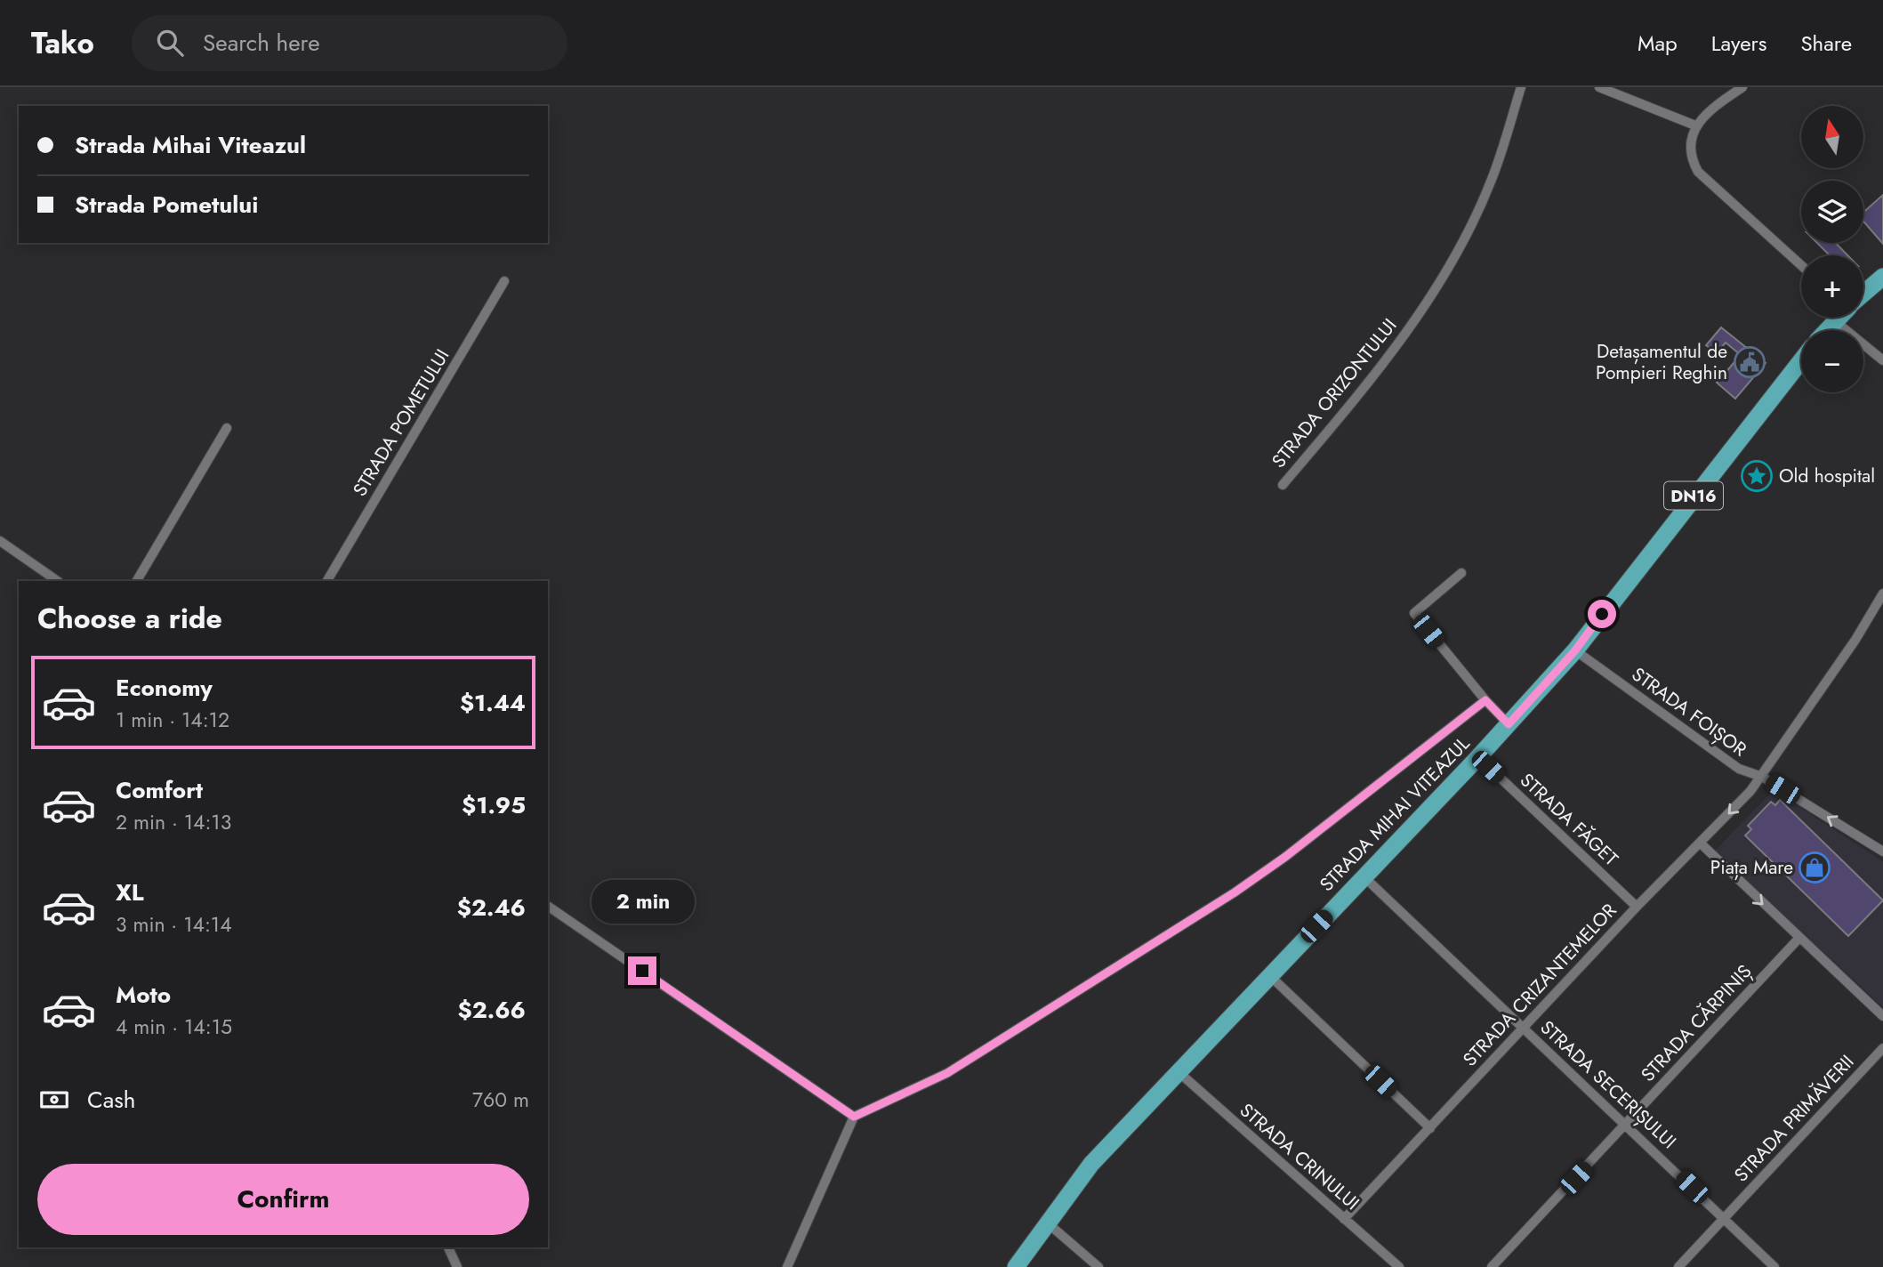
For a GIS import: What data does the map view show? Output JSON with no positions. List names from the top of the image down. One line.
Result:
{"streets":{"highway":["DN16","STRADA MIHAI VITEAZUL"],"street":["STRADA ORIZONTULUI","STRADA POMETULUI","STRADA FOIȘOR","STRADA FĂGET","STRADA CRIZANTEMELOR","STRADA CĂRPINIȘ","STRADA SECERIȘULUI","STRADA PRIMĂVERII","STRADA CRINULUI"]},"crossings":[["STRADA FOIȘOR","STRADA MIHAI VITEAZUL"],["STRADA FOIȘOR","STRADA CRIZANTEMELOR"],["STRADA MIHAI VITEAZUL","STRADA FĂGET"],["STRADA MIHAI VITEAZUL","STRADA SECERIȘULUI"],["STRADA MIHAI VITEAZUL","STRADA CRINULUI"],["STRADA FĂGET","STRADA CRIZANTEMELOR"],["STRADA CRIZANTEMELOR","STRADA SECERIȘULUI"],["STRADA CRIZANTEMELOR","STRADA CRINULUI"],["STRADA CĂRPINIȘ","STRADA SECERIȘULUI"],["STRADA SECERIȘULUI","STRADA PRIMĂVERII"]],"one_way":["STRADA FOIȘOR"],"places":{"public building":["Detașamentul de Pompieri Reghin"],"place":["Old hospital"],"shop":["Piața Mare"]},"north":"top","page":{"header":"Tako","search":"Search here","nav":["Map","Layers","Share"],"map_buttons":["+","−"],"banner":["Strada Mihai Viteazul","Strada Pometului"],"heading":"Choose a ride","list":[{"name":"Economy","note":"1 min · 14:12","value":"$1.44"},{"name":"Comfort","note":"2 min · 14:13","value":"$1.95"},{"name":"XL","note":"3 min · 14:14","value":"$2.46"},{"name":"Moto","note":"4 min · 14:15","value":"$2.66"}],"bubble":"2 min","pay":["Cash","760 m"],"buttons":"Confirm"}}
